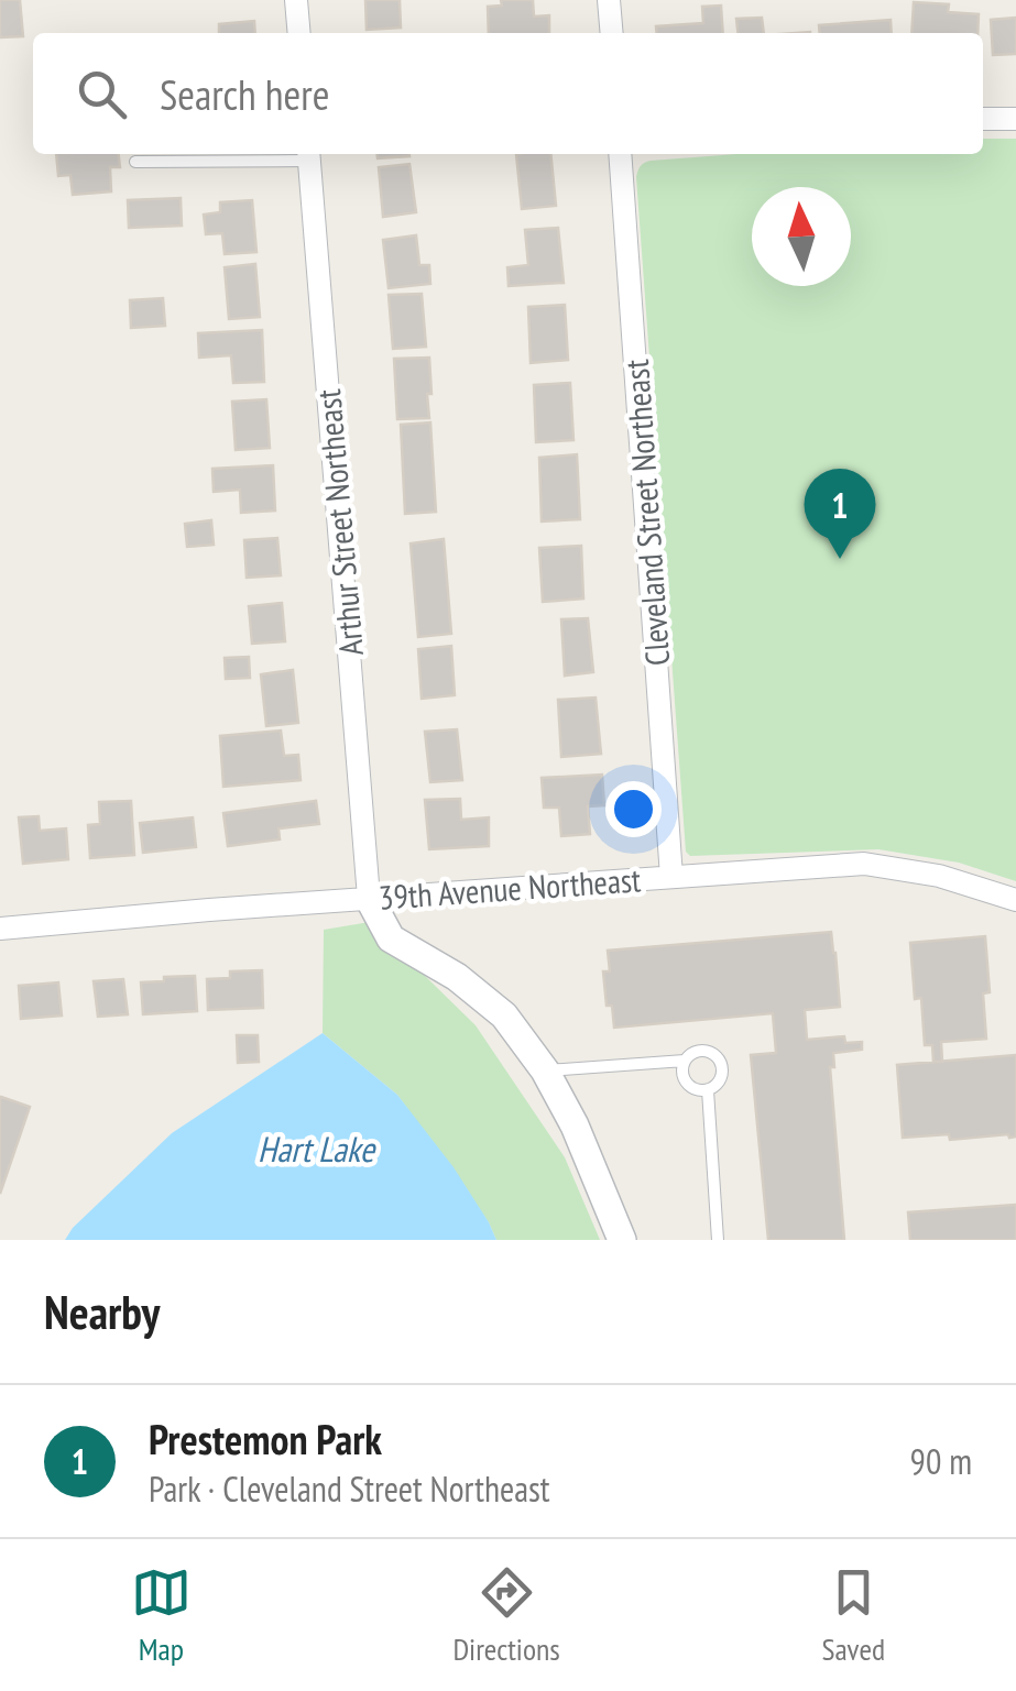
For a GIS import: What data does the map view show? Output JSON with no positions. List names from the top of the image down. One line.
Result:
{"streets":{"street":["Cleveland Street Northeast","Arthur Street Northeast","39th Avenue Northeast"]},"crossings":[["Cleveland Street Northeast","39th Avenue Northeast"],["Arthur Street Northeast","39th Avenue Northeast"]],"water":["Hart Lake"],"north":"top","page":{"search":"Search here","pins":"1","heading":"Nearby","list":[{"mark":"1","name":"Prestemon Park","note":"Park · Cleveland Street Northeast","value":"90 m"}],"nav":["Map","Directions","Saved"]}}
